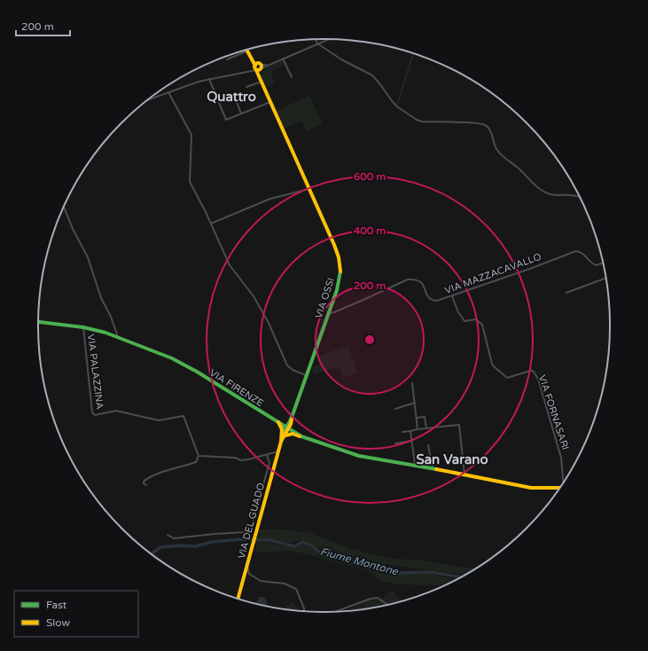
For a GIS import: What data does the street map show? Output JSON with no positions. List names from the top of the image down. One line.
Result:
{"streets":{"street":["VIA MAZZACAVALLO","VIA OSSI","VIA PALAZZINA","VIA FIRENZE","VIA FORNASARI","VIA DEL GUADO"]},"crossings":[["VIA MAZZACAVALLO","VIA OSSI"],["VIA MAZZACAVALLO","VIA FORNASARI"],["VIA OSSI","VIA FIRENZE"],["VIA OSSI","VIA DEL GUADO"],["VIA PALAZZINA","VIA FIRENZE"],["VIA FIRENZE","VIA DEL GUADO"]],"districts":["Quattro","San Varano"],"water":["Fiume Montone"],"legend":["Fast","Slow"],"scale_bar":"200 m","rings":["600 m","400 m","200 m"]}
